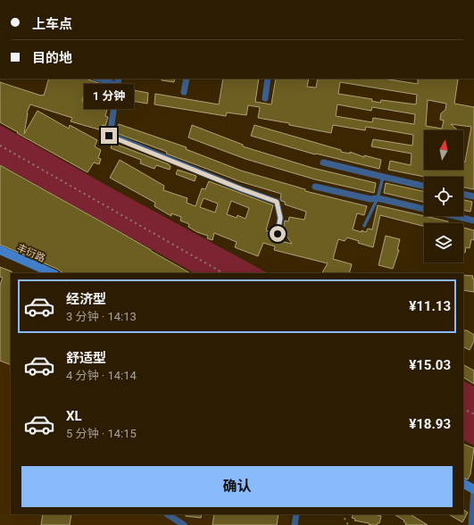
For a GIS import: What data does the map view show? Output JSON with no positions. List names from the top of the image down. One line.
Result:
{"streets":{"street":["丰衍路"]},"north":"top","page":{"banner":["上车点","目的地"],"bubble":"1 分钟","list":[{"name":"经济型","note":"3 分钟 · 14:13","value":"¥11.13"},{"name":"舒适型","note":"4 分钟 · 14:14","value":"¥15.03"},{"name":"XL","note":"5 分钟 · 14:15","value":"¥18.93"}],"buttons":"确认"}}
